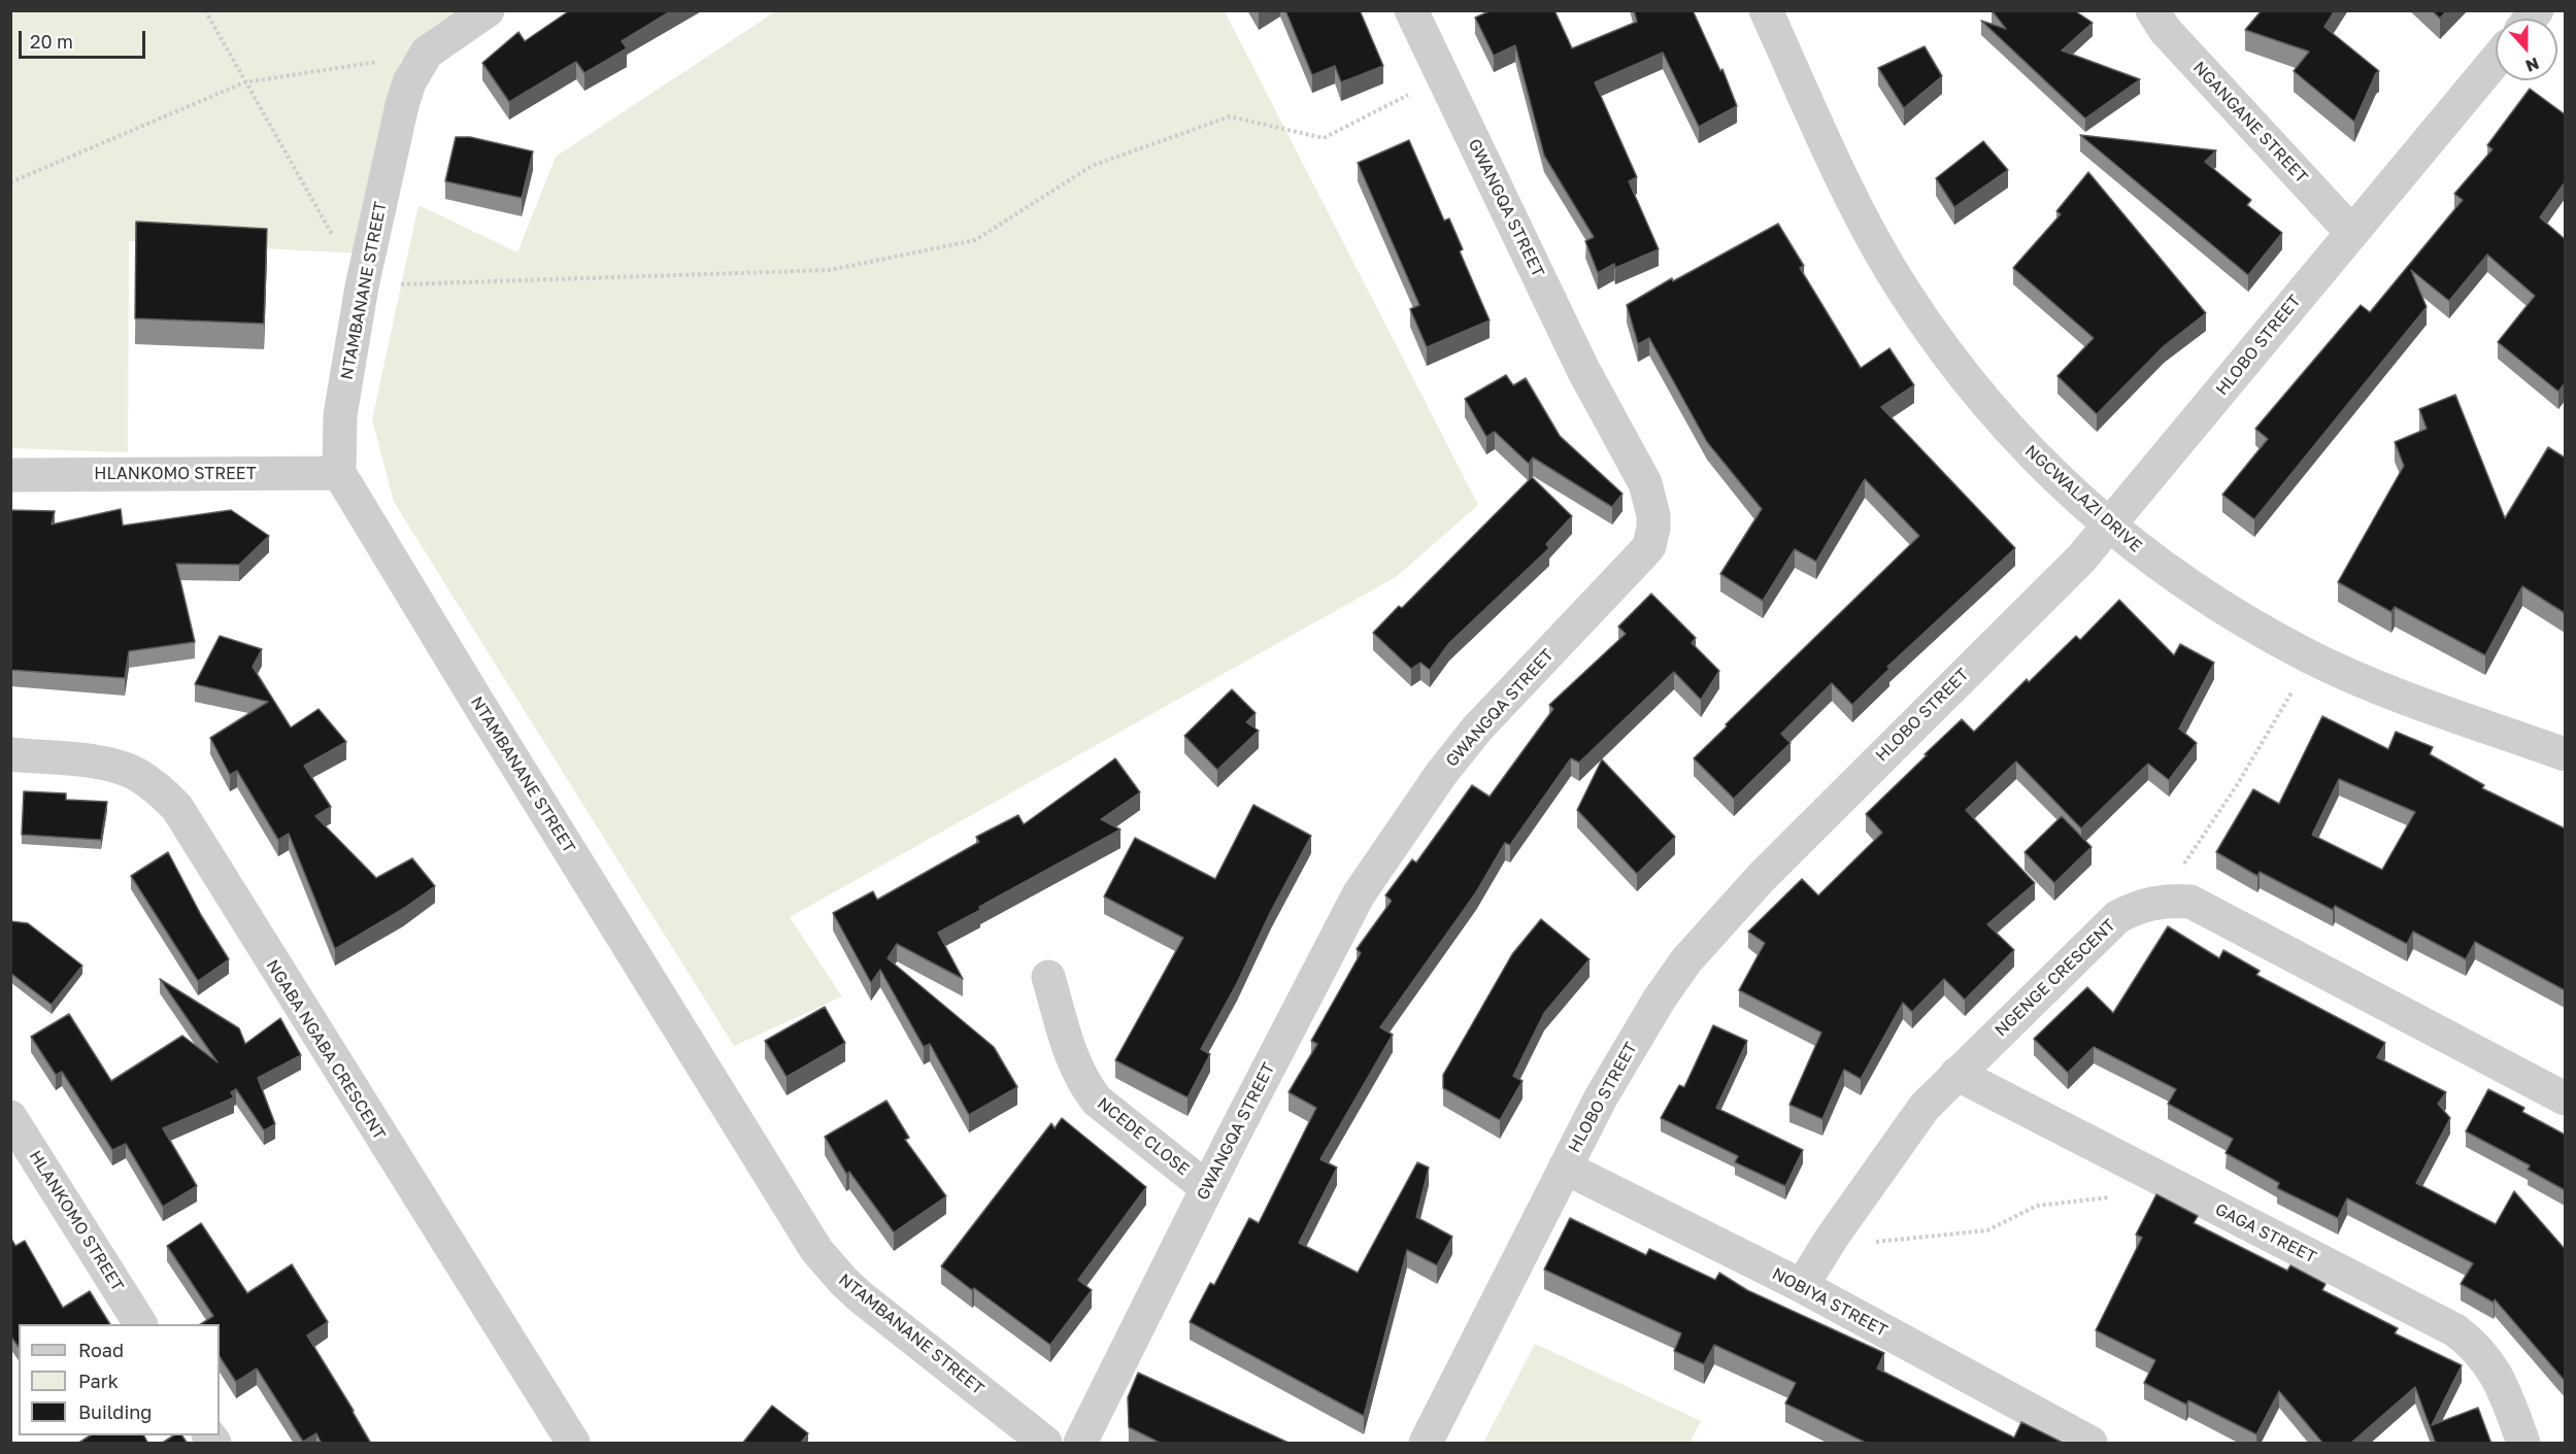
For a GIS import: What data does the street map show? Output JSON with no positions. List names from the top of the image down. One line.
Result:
{"streets":{"street":["NGANGANE STREET","GWANGQA STREET","NTAMBANANE STREET","HLOBO STREET","HLANKOMO STREET","NGCWALAZI DRIVE","NGENGE CRESCENT","NGABA NGABA CRESCENT","NCEDE CLOSE","GAGA STREET","NOBIYA STREET"]},"crossings":[["NGANGANE STREET","HLOBO STREET"],["GWANGQA STREET","NCEDE CLOSE"],["NTAMBANANE STREET","HLANKOMO STREET"],["HLOBO STREET","NGCWALAZI DRIVE"],["HLOBO STREET","NOBIYA STREET"],["NGENGE CRESCENT","GAGA STREET"],["NGENGE CRESCENT","NOBIYA STREET"]],"legend":["Road","Park","Building"],"scale_bar":"20 m","north":"bottom"}
